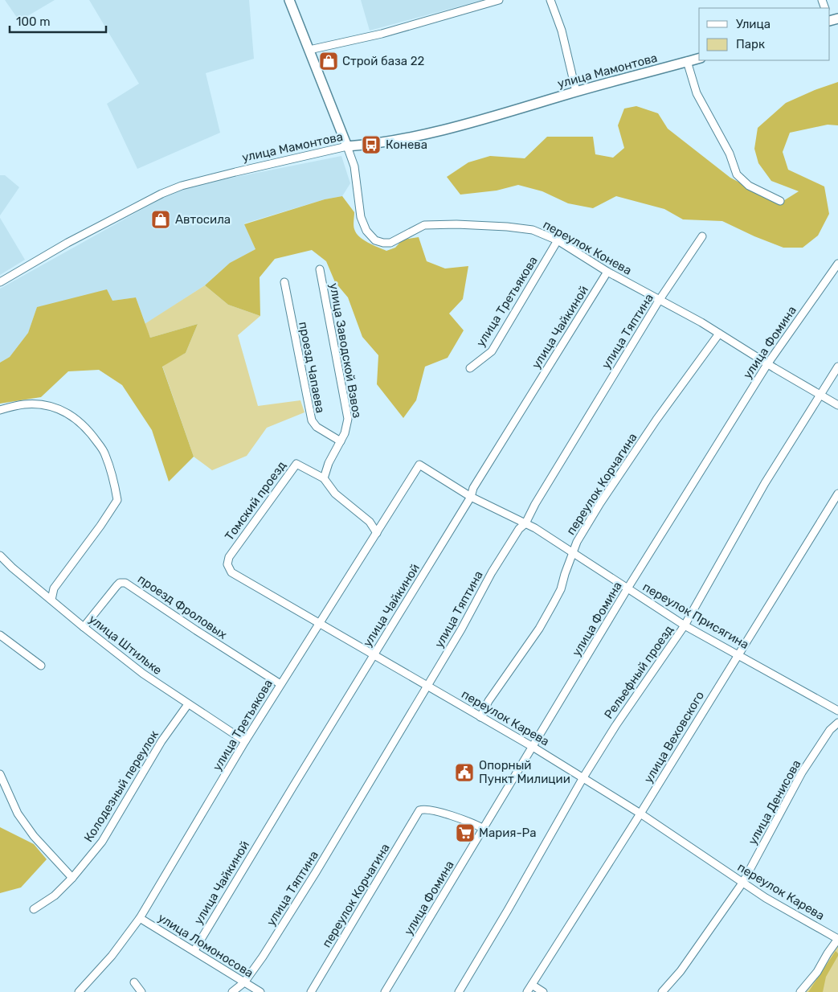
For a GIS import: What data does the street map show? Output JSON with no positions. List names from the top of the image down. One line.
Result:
{"streets":{"main road":["улица Мамонтова"],"street":["переулок Конева","улица Третьякова","улица Чайкиной","улица Тяптина","улица Фомина","улица Заводской Взвоз","проезд Чапаева","переулок Корчагина","Томский проезд","проезд Фроловых","переулок Присягина","улица Штильке","Рельефный проезд","переулок Карева","улица Веховского","Колодезный переулок","улица Денисова","улица Ломоносова"]},"crossings":[["улица Мамонтова","переулок Конева"],["переулок Конева","улица Третьякова"],["переулок Конева","улица Чайкиной"],["переулок Конева","улица Тяптина"],["переулок Конева","улица Фомина"],["переулок Конева","переулок Корчагина"],["переулок Конева","Рельефный проезд"],["улица Третьякова","проезд Фроловых"],["улица Третьякова","переулок Присягина"],["улица Третьякова","улица Штильке"],["улица Третьякова","переулок Карева"],["улица Третьякова","улица Ломоносова"],["улица Чайкиной","переулок Присягина"],["улица Чайкиной","переулок Карева"],["улица Чайкиной","улица Ломоносова"],["улица Тяптина","переулок Присягина"],["улица Тяптина","переулок Карева"],["улица Тяптина","улица Ломоносова"],["улица Фомина","переулок Корчагина"],["улица Фомина","переулок Присягина"],["улица Фомина","переулок Карева"],["улица Заводской Взвоз","проезд Чапаева"],["улица Заводской Взвоз","Томский проезд"],["переулок Корчагина","переулок Присягина"],["переулок Корчагина","переулок Карева"],["Томский проезд","переулок Карева"],["проезд Фроловых","улица Штильке"],["переулок Присягина","Рельефный проезд"],["переулок Присягина","улица Веховского"],["улица Штильке","Колодезный переулок"],["Рельефный проезд","переулок Карева"],["переулок Карева","улица Веховского"],["переулок Карева","улица Денисова"]],"places":{"shop":["Строй база 22","Автосила"],"bus stop":["Конева"],"public building":["Опорный Пункт Милиции"],"supermarket":["Мария-Ра"]},"legend":["Улица","Парк"],"scale_bar":"100 m"}
